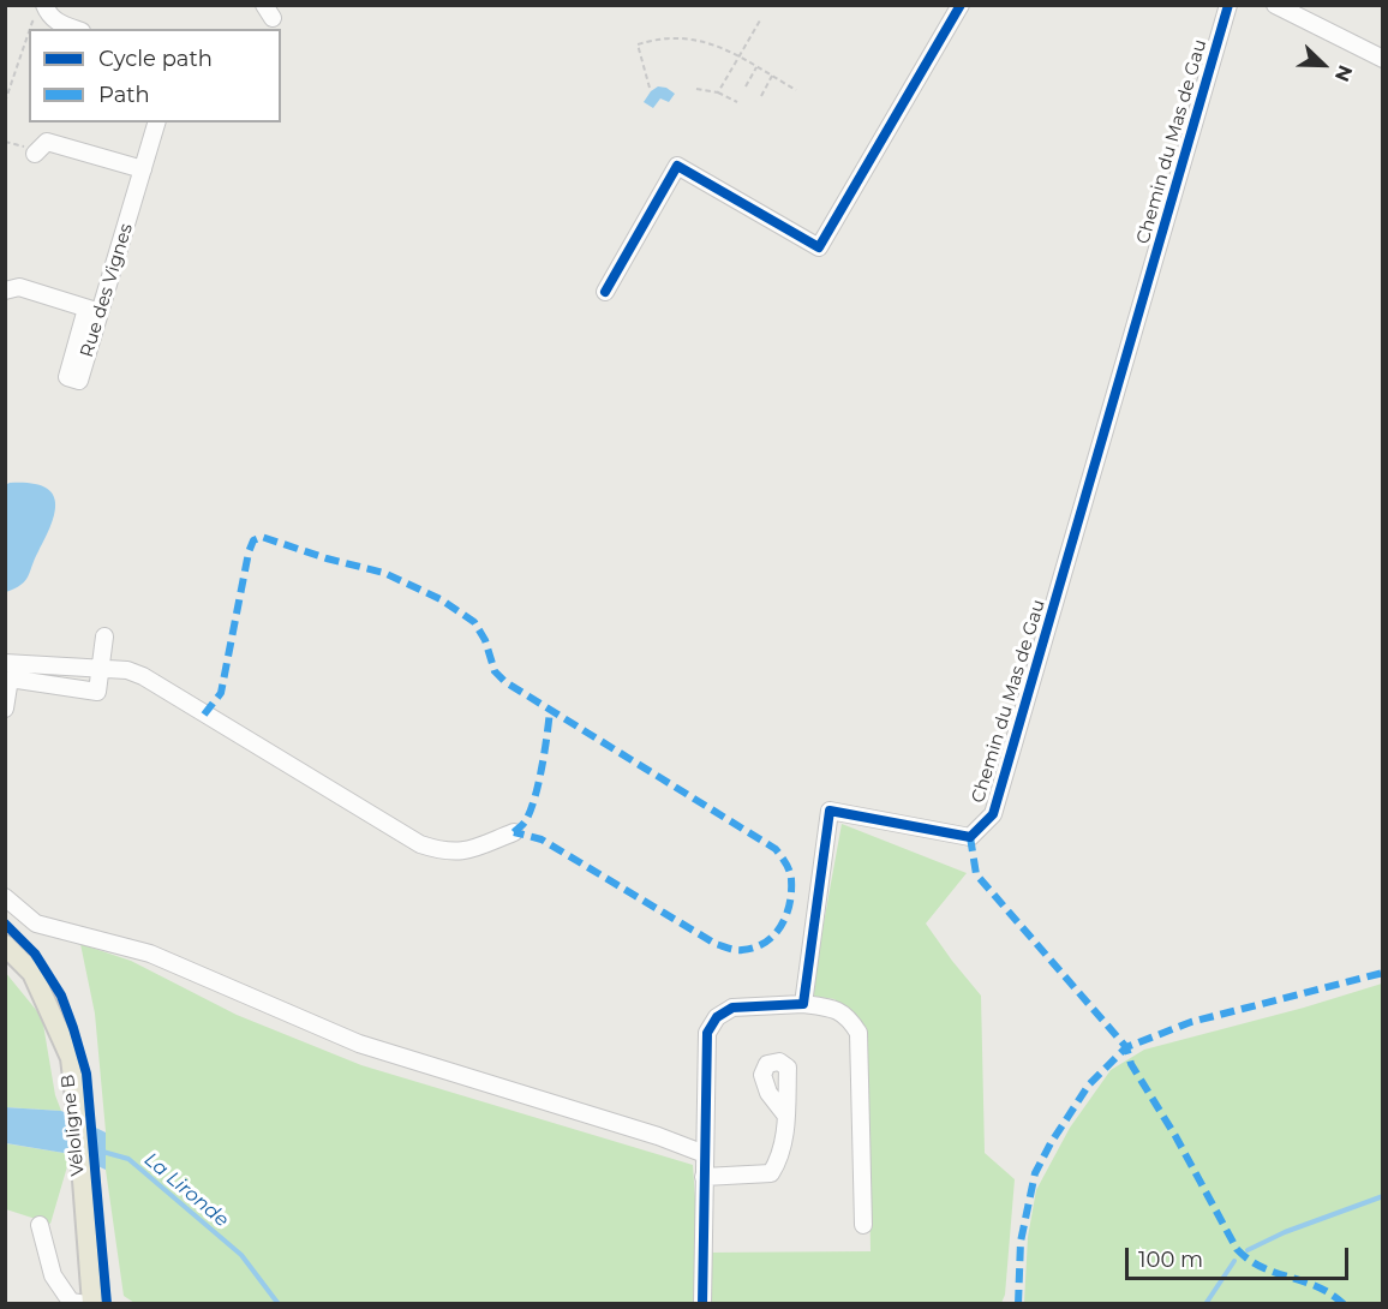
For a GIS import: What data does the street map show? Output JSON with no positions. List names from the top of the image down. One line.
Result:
{"streets":{"street":["Chemin du Mas de Gau","Rue des Vignes"],"cycle path":["Véloligne B"]},"water":["La Lironde"],"legend":["Cycle path","Path"],"scale_bar":"100 m","north":"bottom right"}
